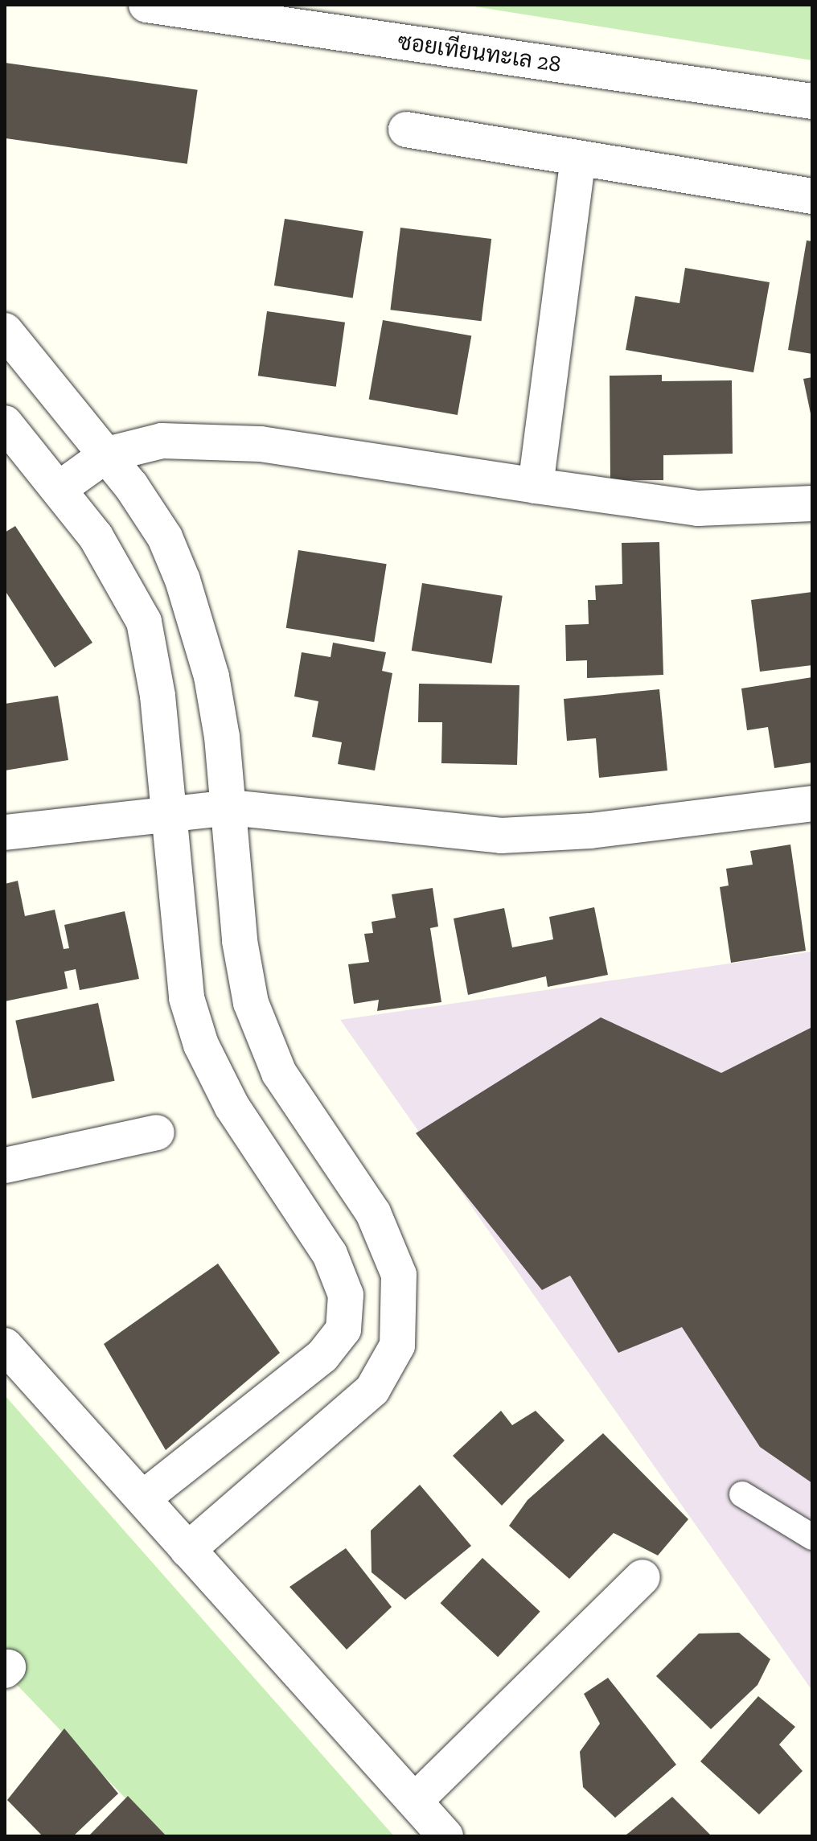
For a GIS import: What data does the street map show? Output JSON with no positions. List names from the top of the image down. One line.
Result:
{"streets":{"street":["ซอยเทียนทะเล 28"]}}
